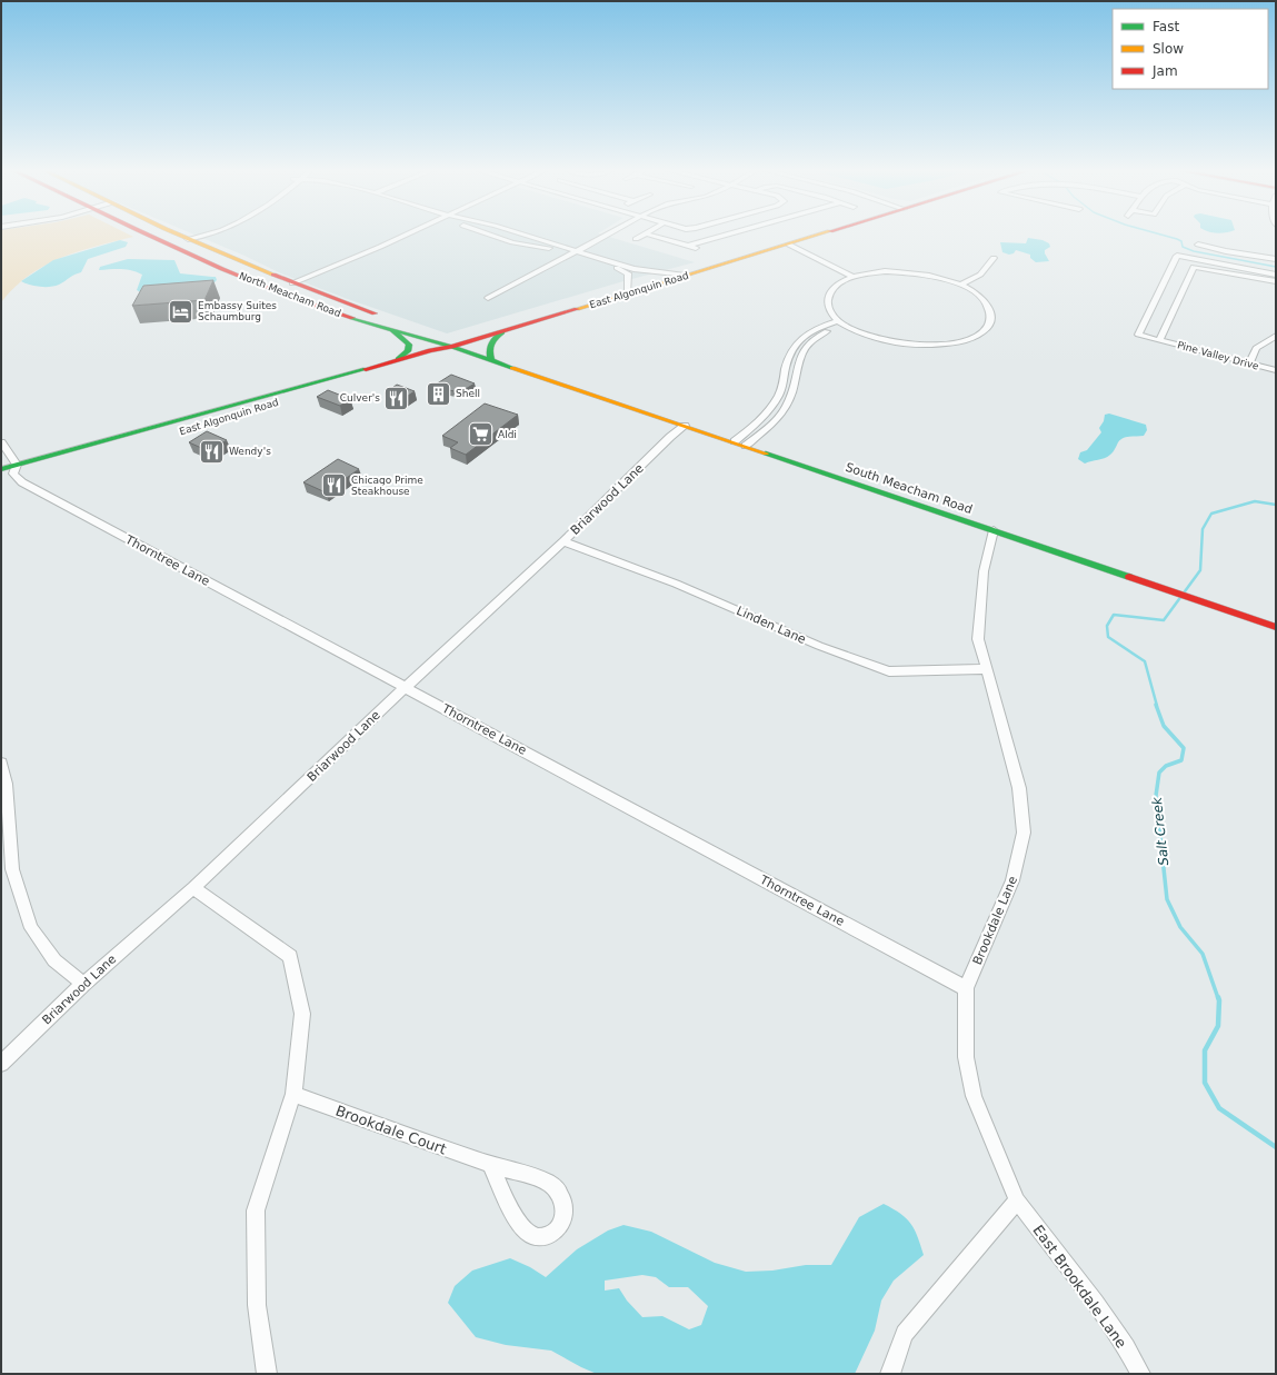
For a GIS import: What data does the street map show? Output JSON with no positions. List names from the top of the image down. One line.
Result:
{"streets":{"main road":["East Algonquin Road","North Meacham Road","South Meacham Road"],"street":["Pine Valley Drive","Briarwood Lane","Thorntree Lane","Linden Lane","Brookdale Lane","Brookdale Court","East Brookdale Lane"]},"crossings":[["East Algonquin Road","North Meacham Road"],["East Algonquin Road","Thorntree Lane"],["North Meacham Road","South Meacham Road"],["South Meacham Road","Briarwood Lane"],["South Meacham Road","Brookdale Lane"],["Briarwood Lane","Thorntree Lane"],["Briarwood Lane","Linden Lane"],["Thorntree Lane","Brookdale Lane"],["Linden Lane","Brookdale Lane"],["Brookdale Lane","East Brookdale Lane"]],"water":["Salt Creek"],"places":{"hotel":["Embassy Suites Schaumburg"],"building":["Shell"],"restaurant":["Culver's","Wendy's","Chicago Prime Steakhouse"],"supermarket":["Aldi"]},"legend":["Fast","Slow","Jam"]}
